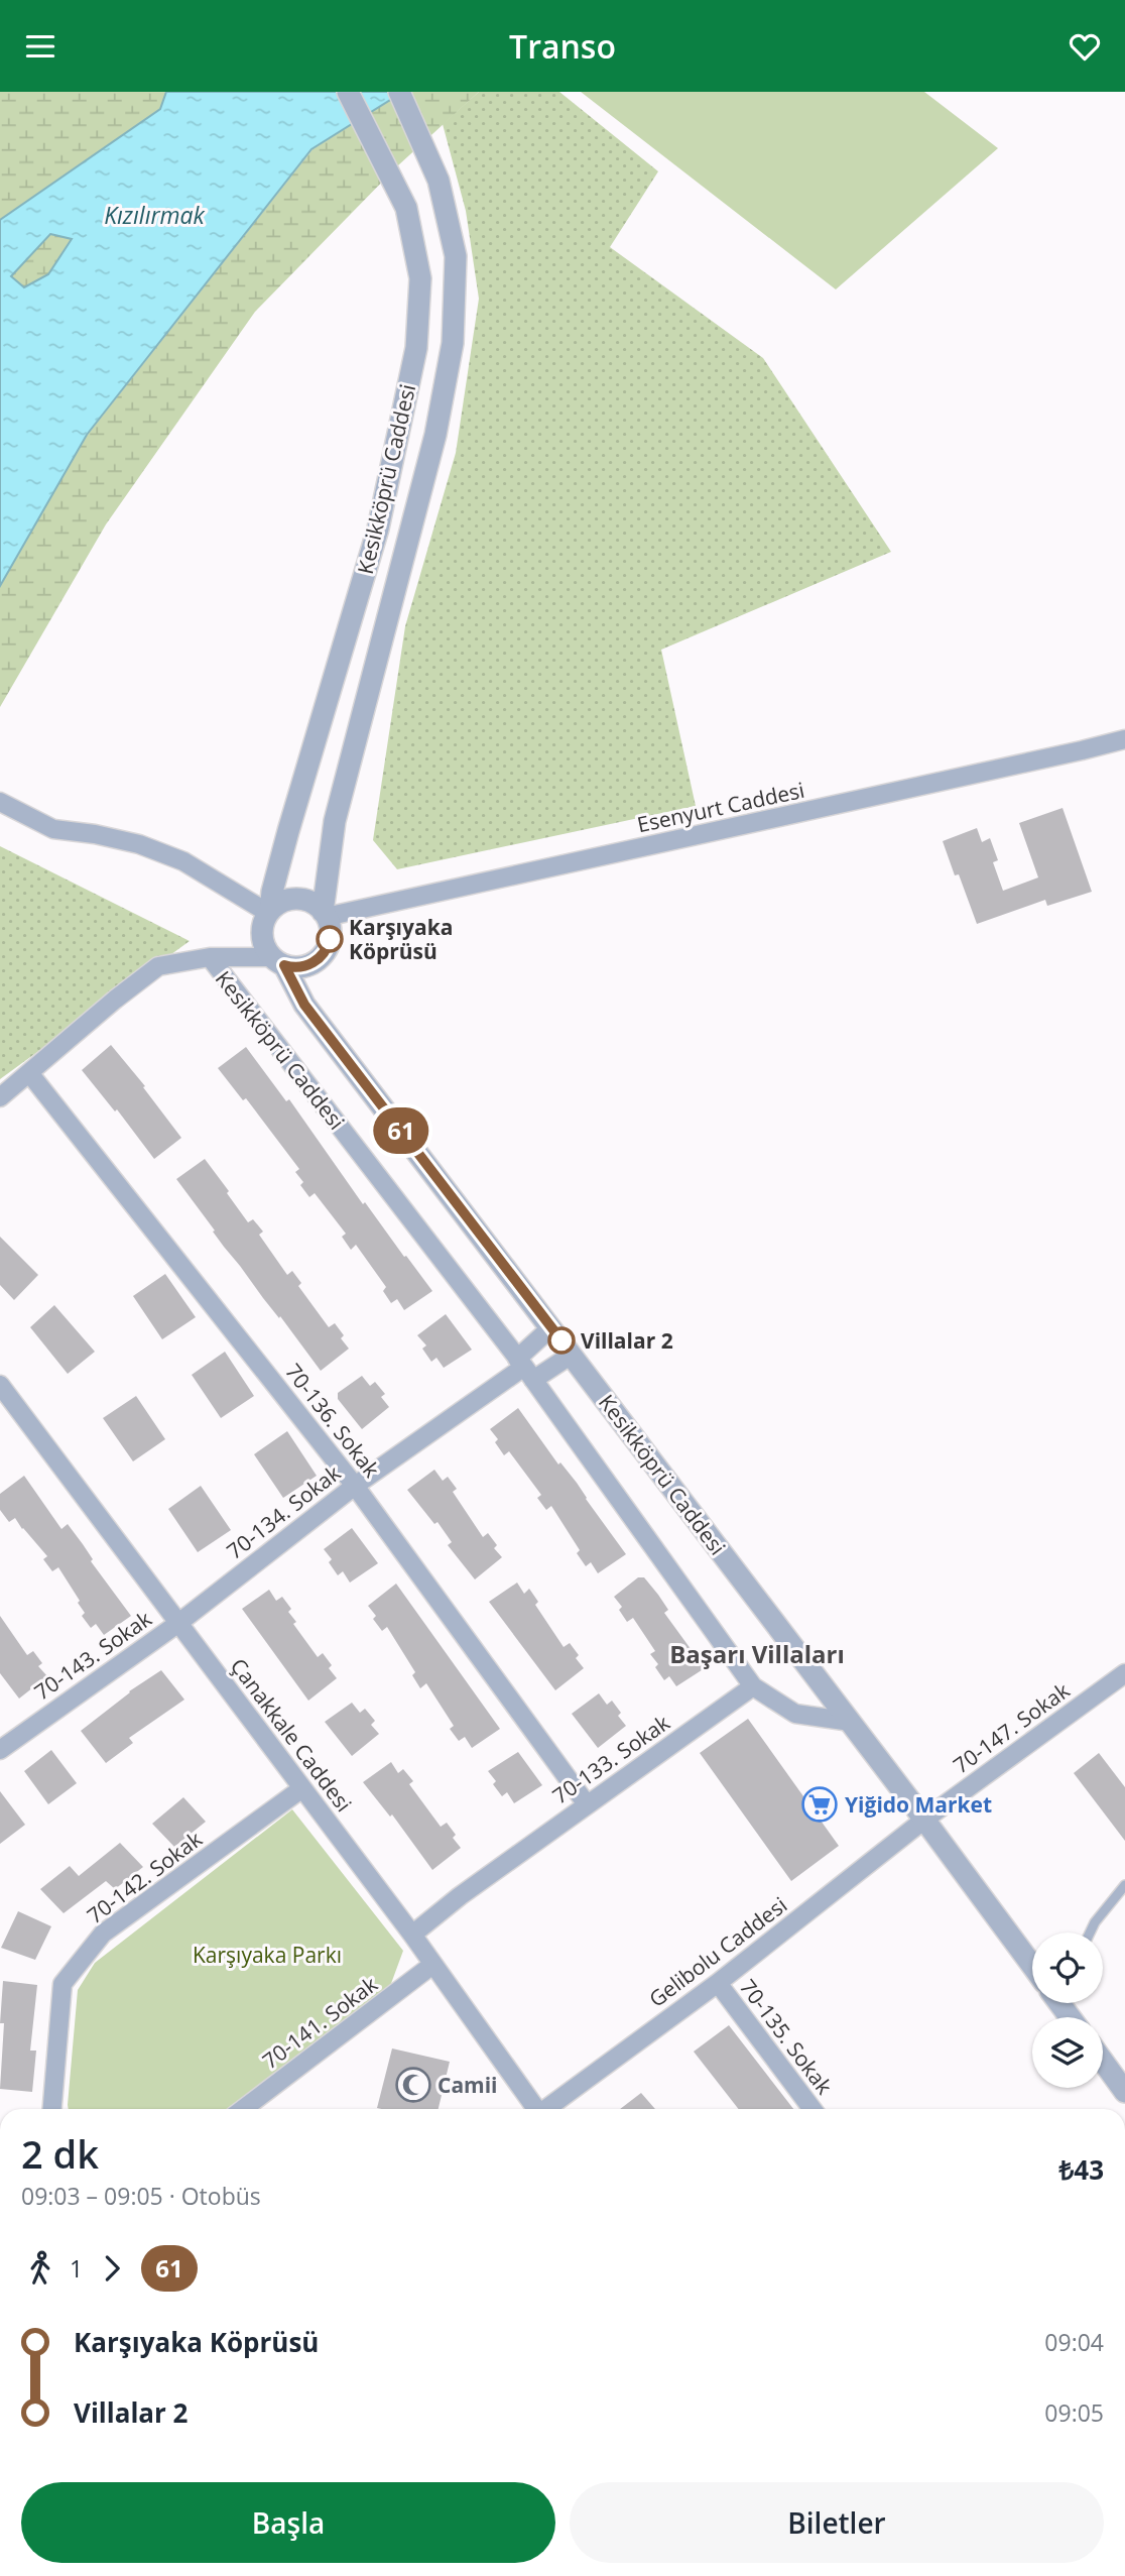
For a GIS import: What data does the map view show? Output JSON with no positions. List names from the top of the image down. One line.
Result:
{"streets":{"street":["Kesikköprü Caddesi","Esenyurt Caddesi","70-136. Sokak","70-134. Sokak","70-143. Sokak","70-147. Sokak","Çanakkale Caddesi","70-133. Sokak","70-142. Sokak","Gelibolu Caddesi","70-141. Sokak","70-135. Sokak"]},"crossings":[["Kesikköprü Caddesi","Esenyurt Caddesi"],["Kesikköprü Caddesi","70-134. Sokak"],["Kesikköprü Caddesi","70-147. Sokak"],["Kesikköprü Caddesi","70-133. Sokak"],["Kesikköprü Caddesi","Gelibolu Caddesi"],["70-136. Sokak","70-134. Sokak"],["70-136. Sokak","70-133. Sokak"],["70-134. Sokak","70-143. Sokak"],["70-134. Sokak","Çanakkale Caddesi"],["70-143. Sokak","Çanakkale Caddesi"],["70-147. Sokak","Gelibolu Caddesi"],["Çanakkale Caddesi","70-133. Sokak"],["Çanakkale Caddesi","70-142. Sokak"],["Çanakkale Caddesi","70-141. Sokak"],["Gelibolu Caddesi","70-135. Sokak"]],"districts":["Başarı Villaları"],"water":["Kızılırmak"],"parks":["Karşıyaka Parkı"],"places":{"other":["Karşıyaka Köprüsü","Villalar 2"],"supermarket":["Yiğido Market"],"mosque":["Camii"]},"lines":["bus line 61"],"page":{"header":"Transo","on_map":"61","heading":["2 dk","09:03 – 09:05 · Otobüs","₺43"],"legs":["1","61"],"list":[{"name":"Karşıyaka Köprüsü","value":"09:04"},{"name":"Villalar 2","value":"09:05"}],"buttons":["Başla","Biletler"]}}
